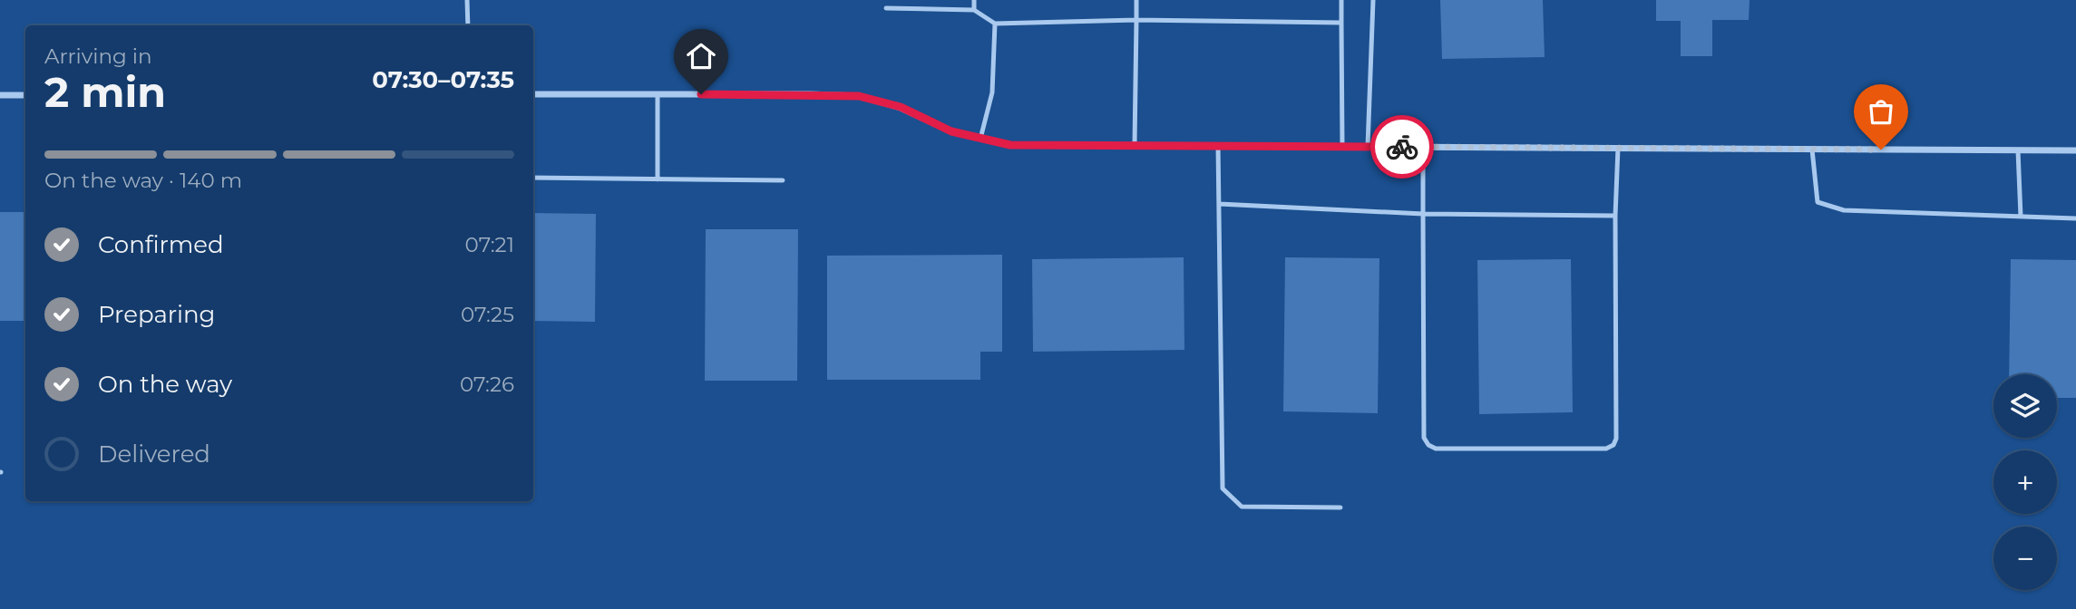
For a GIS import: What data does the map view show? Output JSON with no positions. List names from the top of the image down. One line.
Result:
{"page":{"heading":["2 min","Arriving in","07:30–07:35"],"bar":"On the way · 140 m","list":[["Confirmed","07:21"],["Preparing","07:25"],["On the way","07:26"],"Delivered"],"map_buttons":["+","−"]}}
